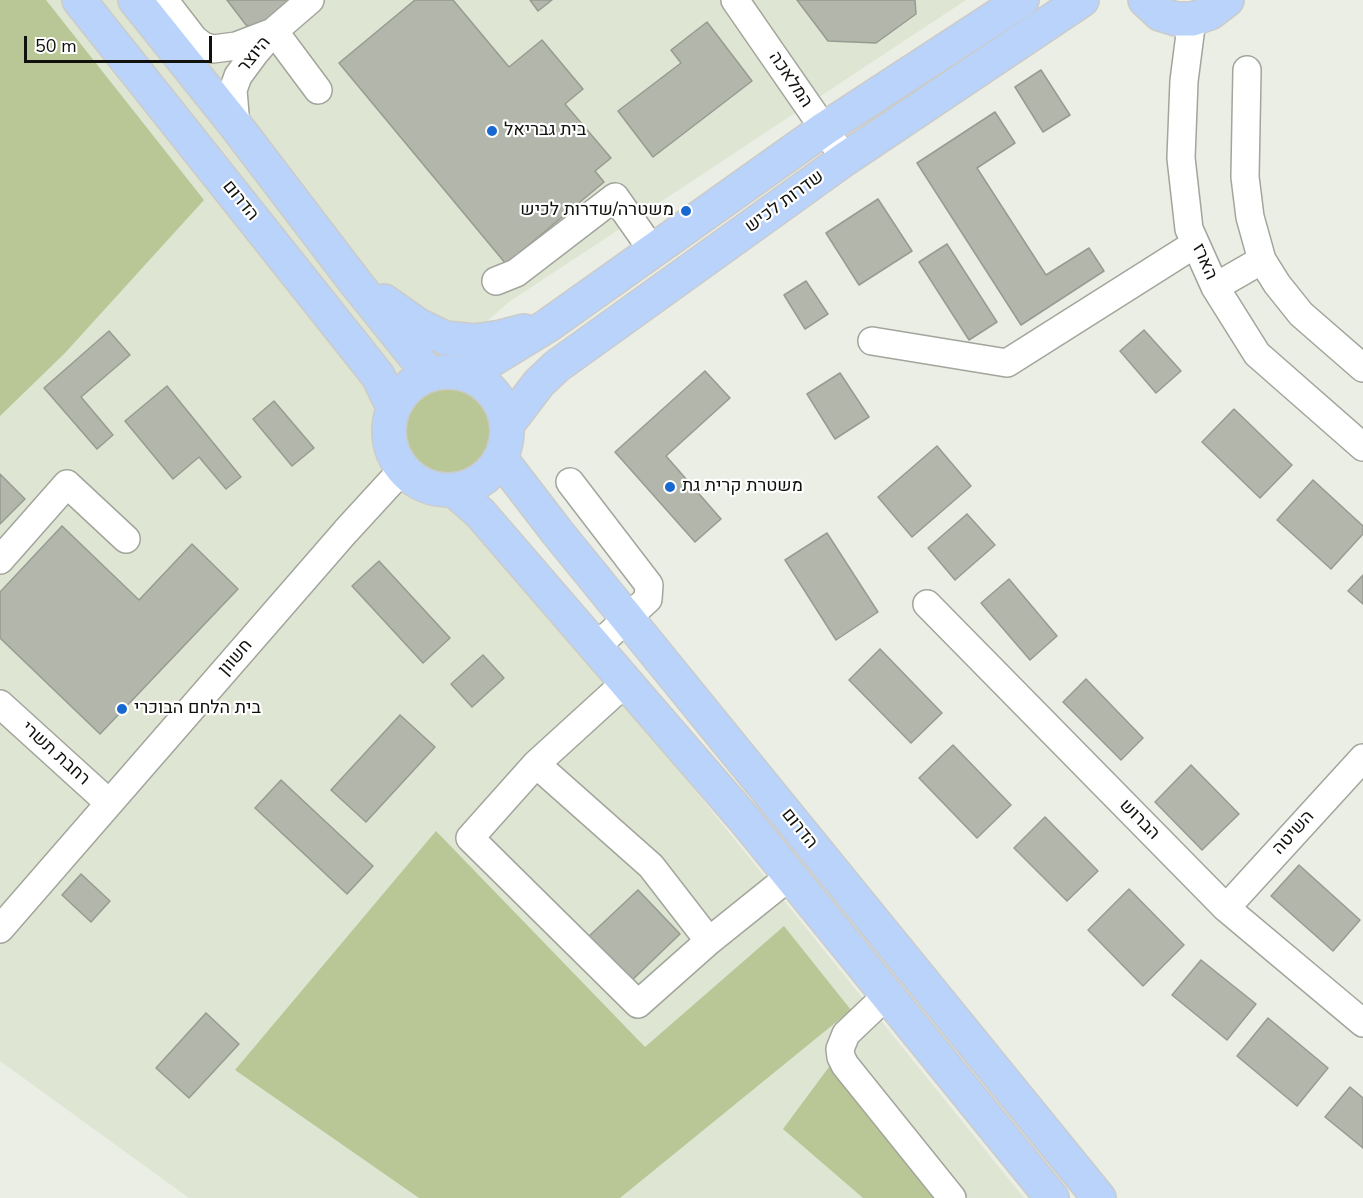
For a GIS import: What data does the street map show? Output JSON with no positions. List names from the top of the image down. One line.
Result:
{"streets":{"main road":["הדרום","שדרות לכיש"],"street":["היוצר","המלאכה","הארז","חשוון","רחבת תשרי","הברוש","השיטה"]},"crossings":[["המלאכה","שדרות לכיש"],["הדרום","שדרות לכיש"],["הדרום","חשוון"],["שדרות לכיש","חשוון"],["חשוון","רחבת תשרי"],["הברוש","השיטה"]],"places":["בית גבריאל","משטרה/שדרות לכיש","משטרת קרית גת","בית הלחם הבוכרי"],"scale_bar":"50 m"}
